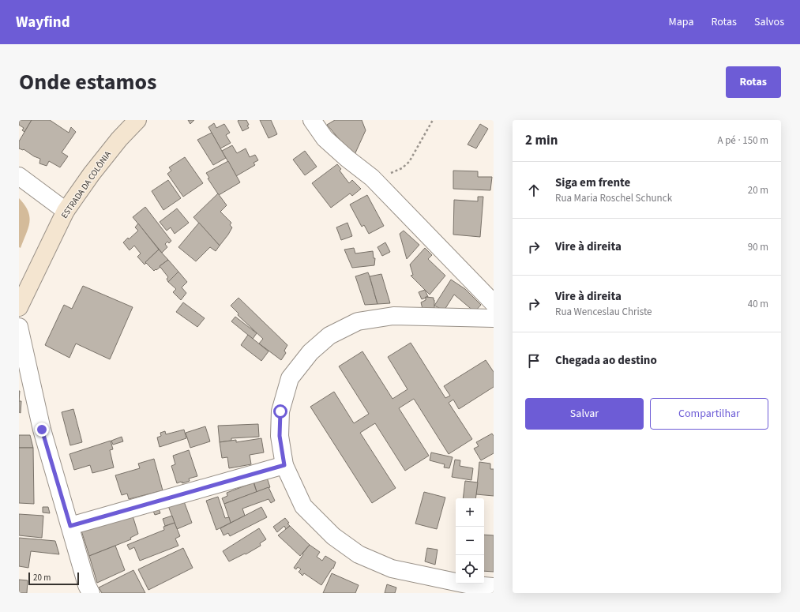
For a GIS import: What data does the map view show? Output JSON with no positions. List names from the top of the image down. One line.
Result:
{"streets":{"main road":["ESTRADA DA COLÔNIA"]},"scale_bar":"20 m","page":{"header":"Wayfind","nav":["Mapa","Rotas","Salvos"],"title":"Onde estamos","buttons":["Rotas",["Salvar","Compartilhar"]],"heading":["2 min","A pé · 150 m"],"list":[["Siga em frente","Rua Maria Roschel Schunck","20 m"],["Vire à direita","90 m"],["Vire à direita","Rua Wenceslau Christe","40 m"],"Chegada ao destino"],"map_buttons":["+","−"],"scale":"20 m"}}
